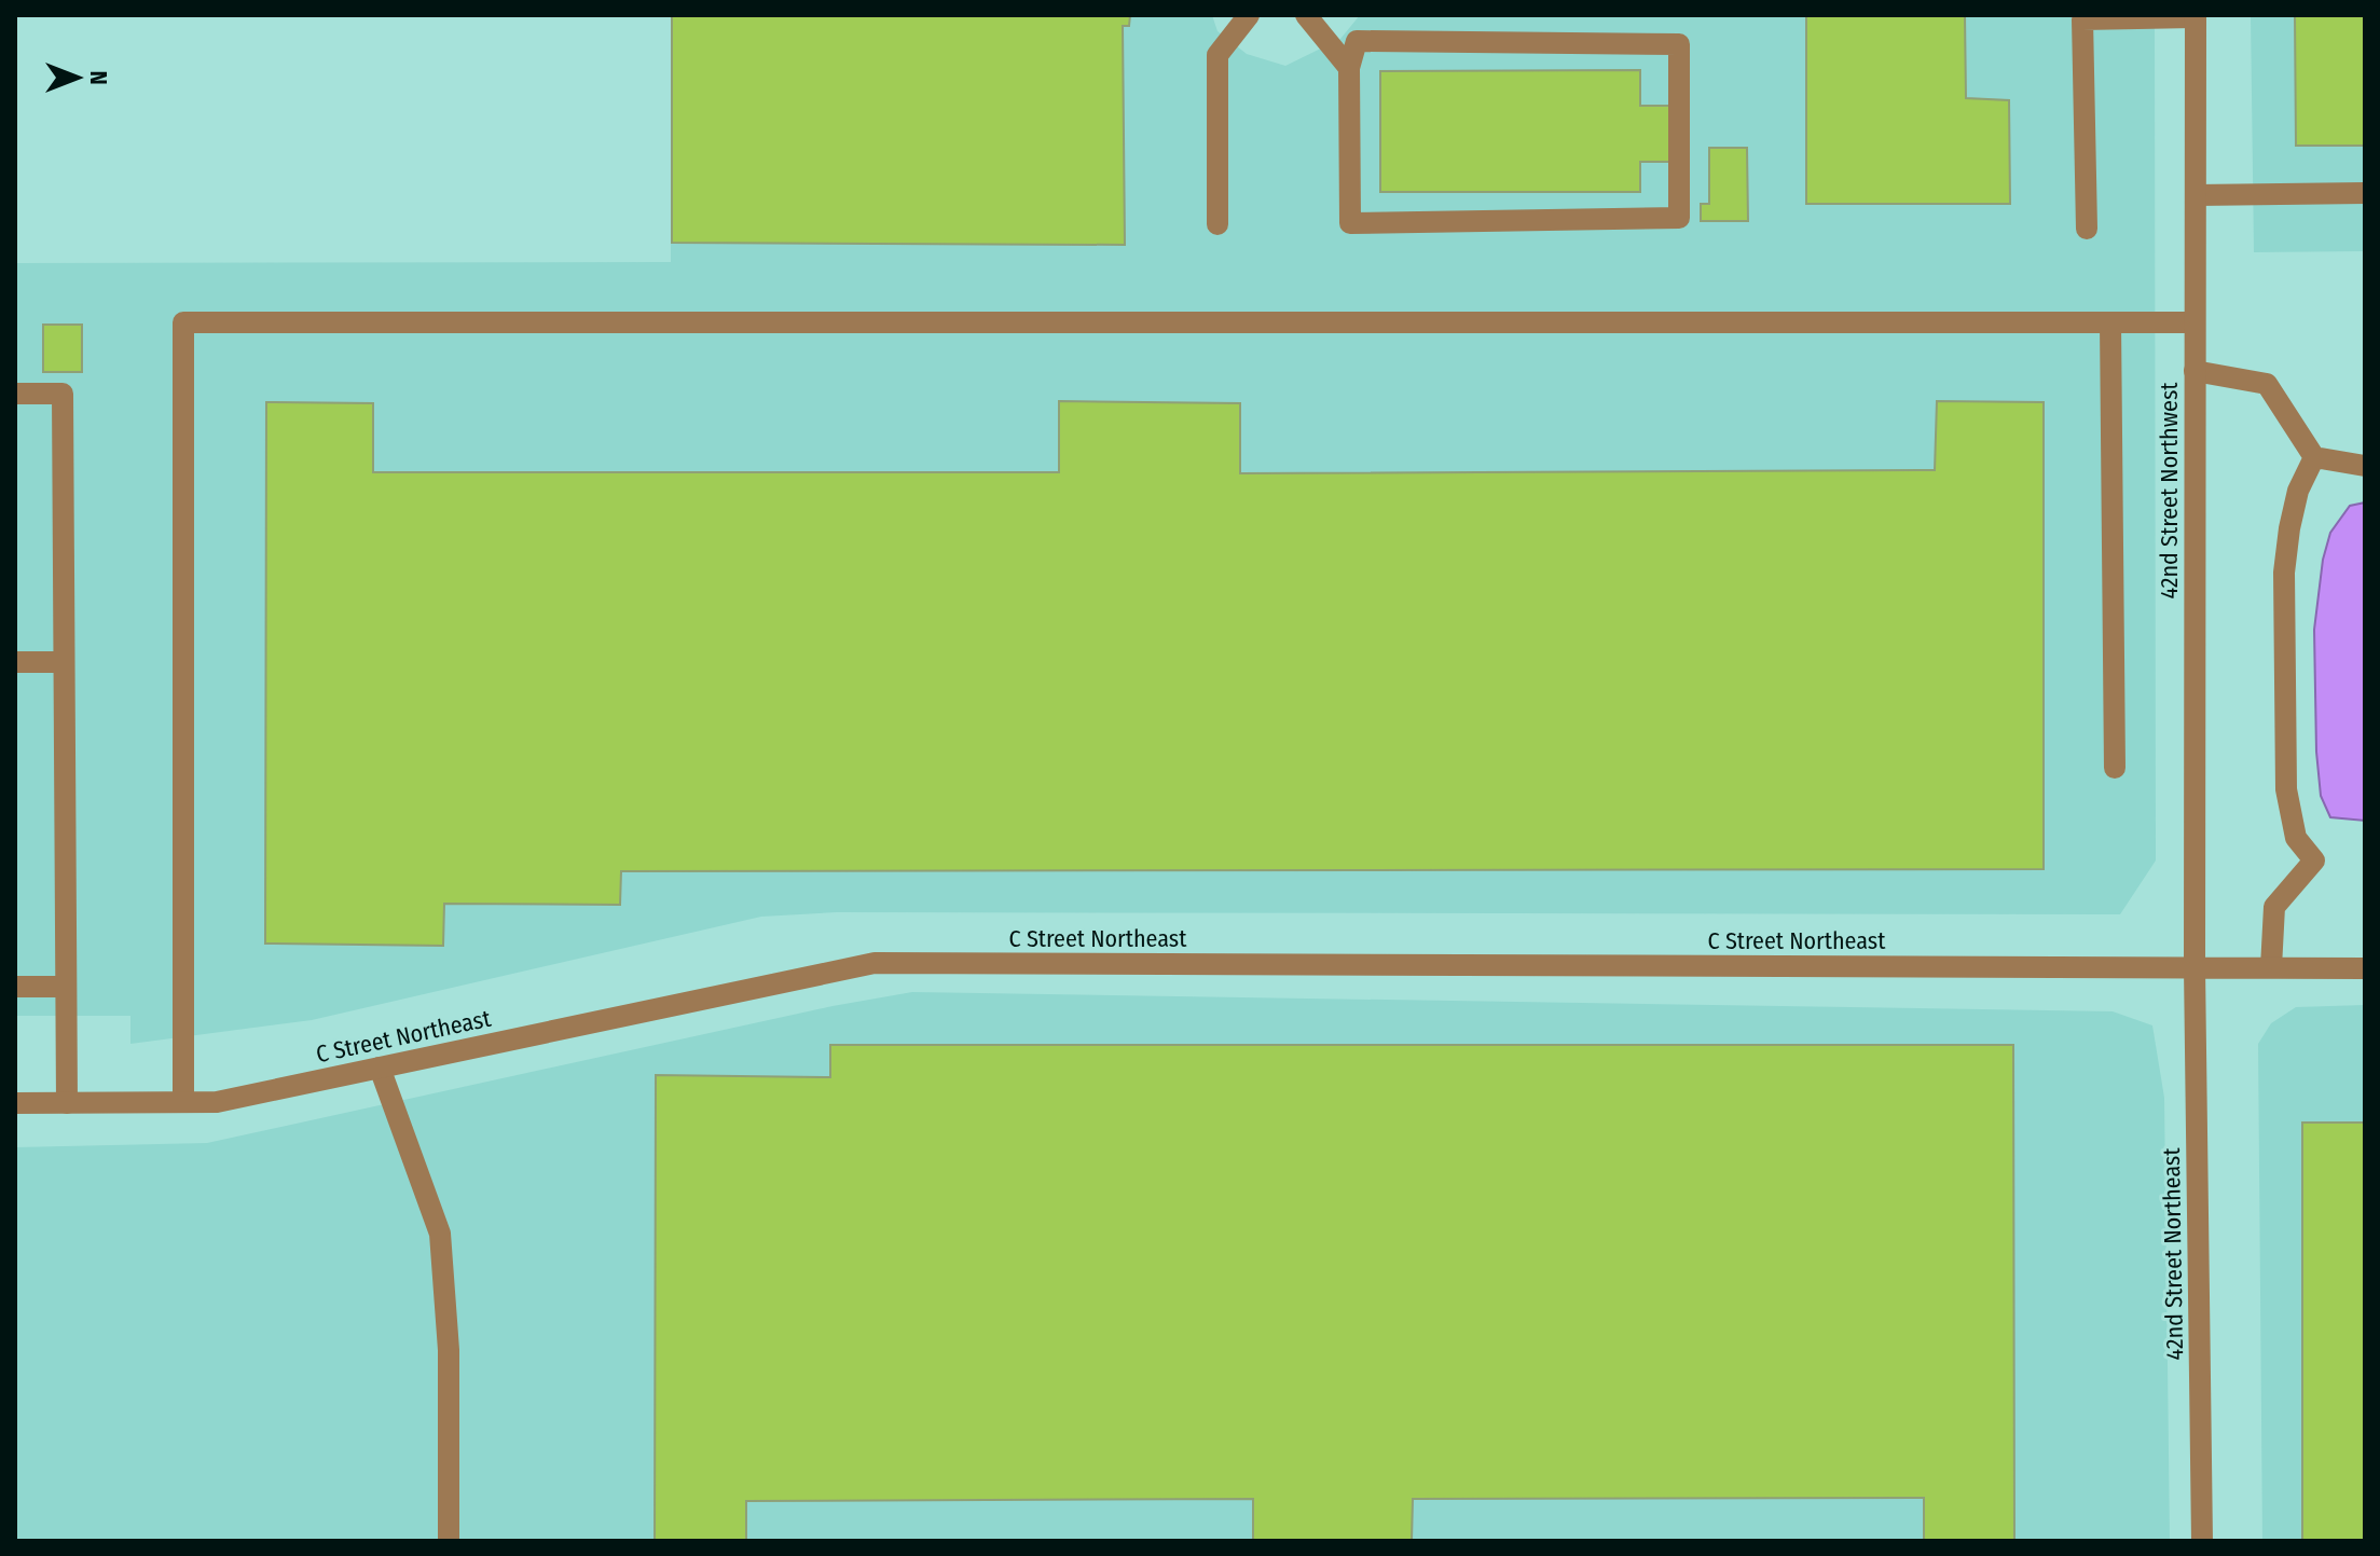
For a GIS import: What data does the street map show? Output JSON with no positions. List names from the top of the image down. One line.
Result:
{"streets":{"street":["42nd Street Northwest","C Street Northeast","42nd Street Northeast"]},"crossings":[["42nd Street Northwest","C Street Northeast"],["42nd Street Northwest","42nd Street Northeast"],["C Street Northeast","42nd Street Northeast"]],"north":"right"}
